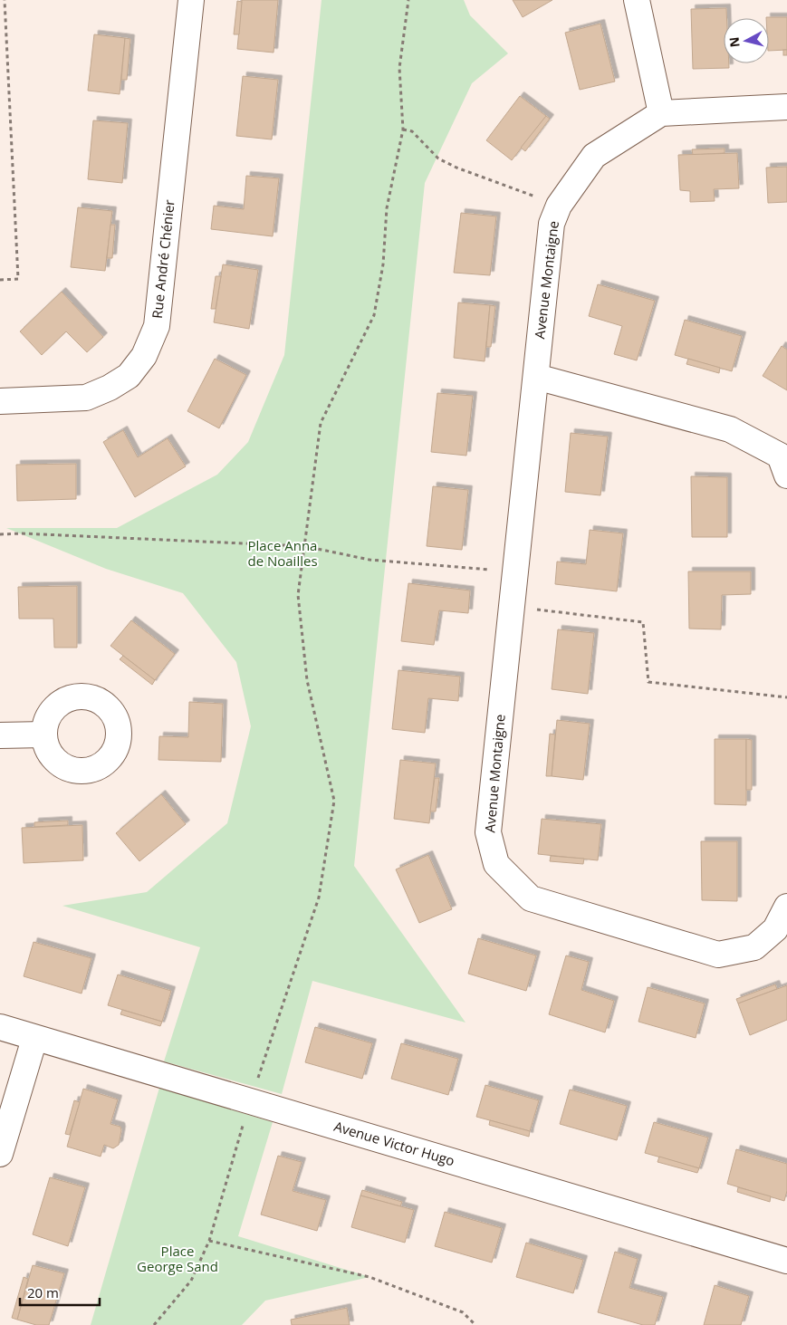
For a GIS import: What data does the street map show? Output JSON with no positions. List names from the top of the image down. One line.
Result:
{"streets":{"street":["Rue André Chénier","Avenue Montaigne","Avenue Victor Hugo"]},"parks":["Place Anna de Noailles","Place George Sand"],"scale_bar":"20 m","north":"left"}
